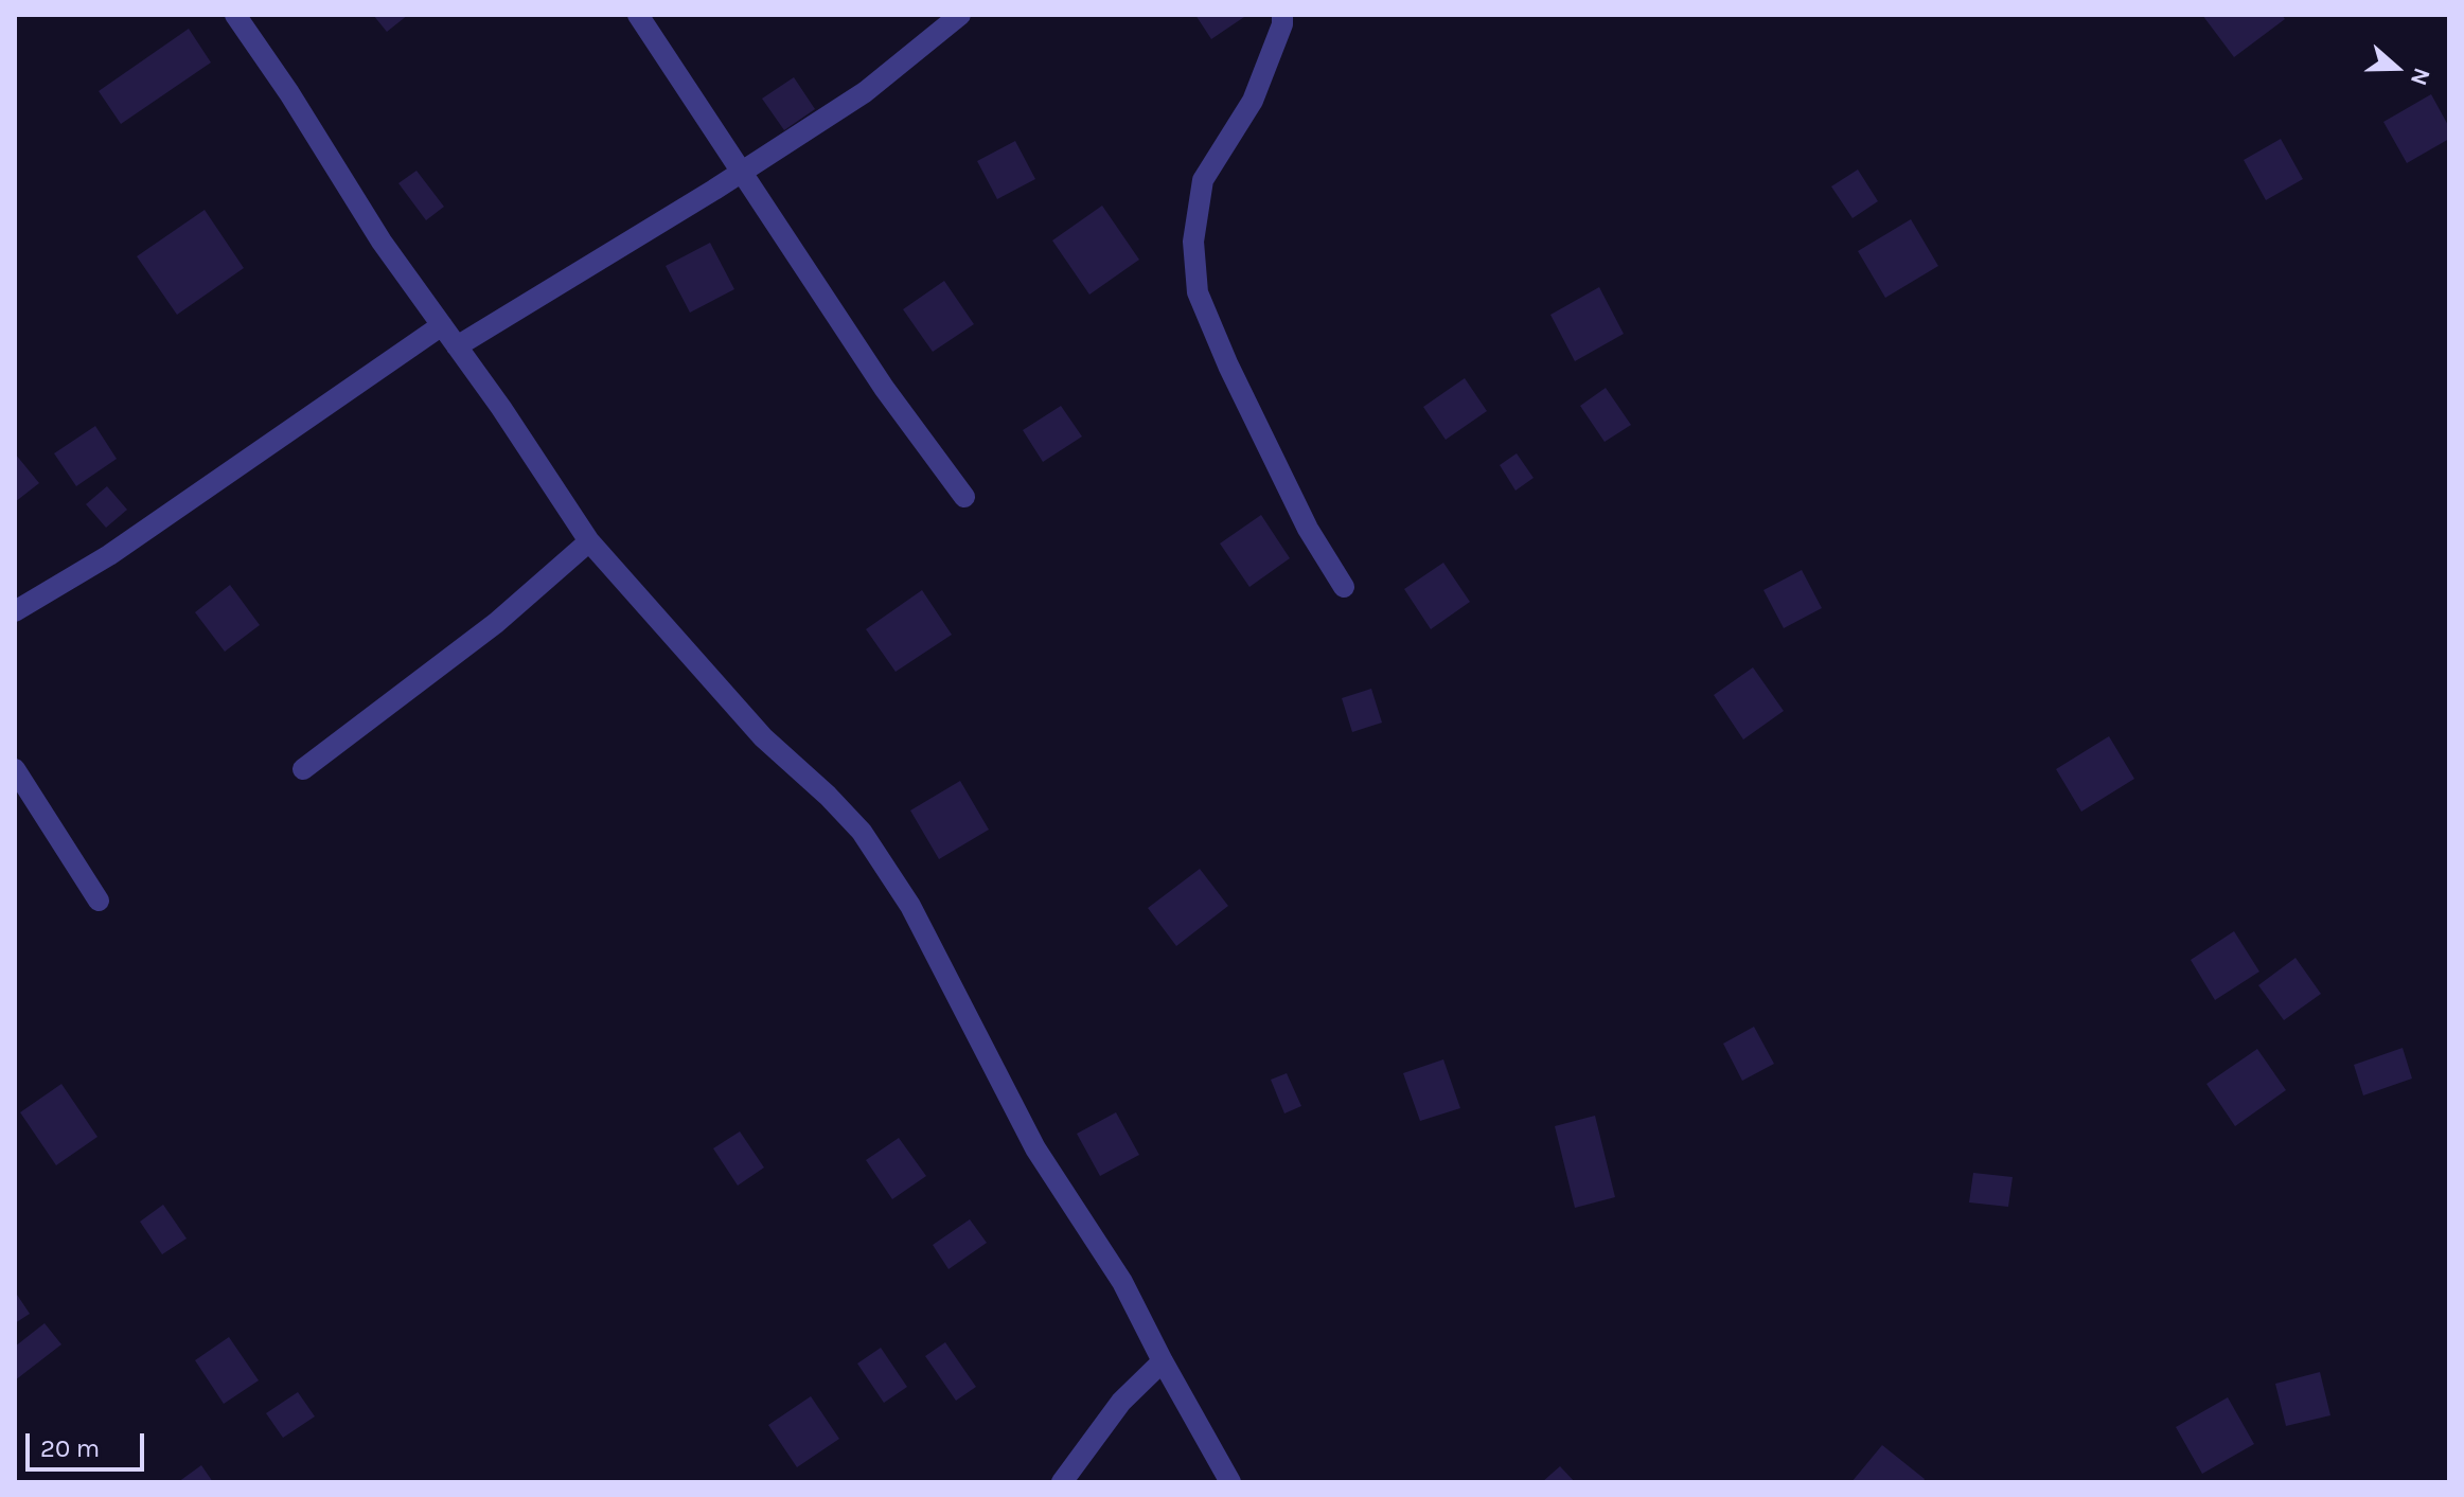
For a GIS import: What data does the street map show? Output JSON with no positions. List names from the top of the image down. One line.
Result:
{"scale_bar":"20 m","north":"right"}
